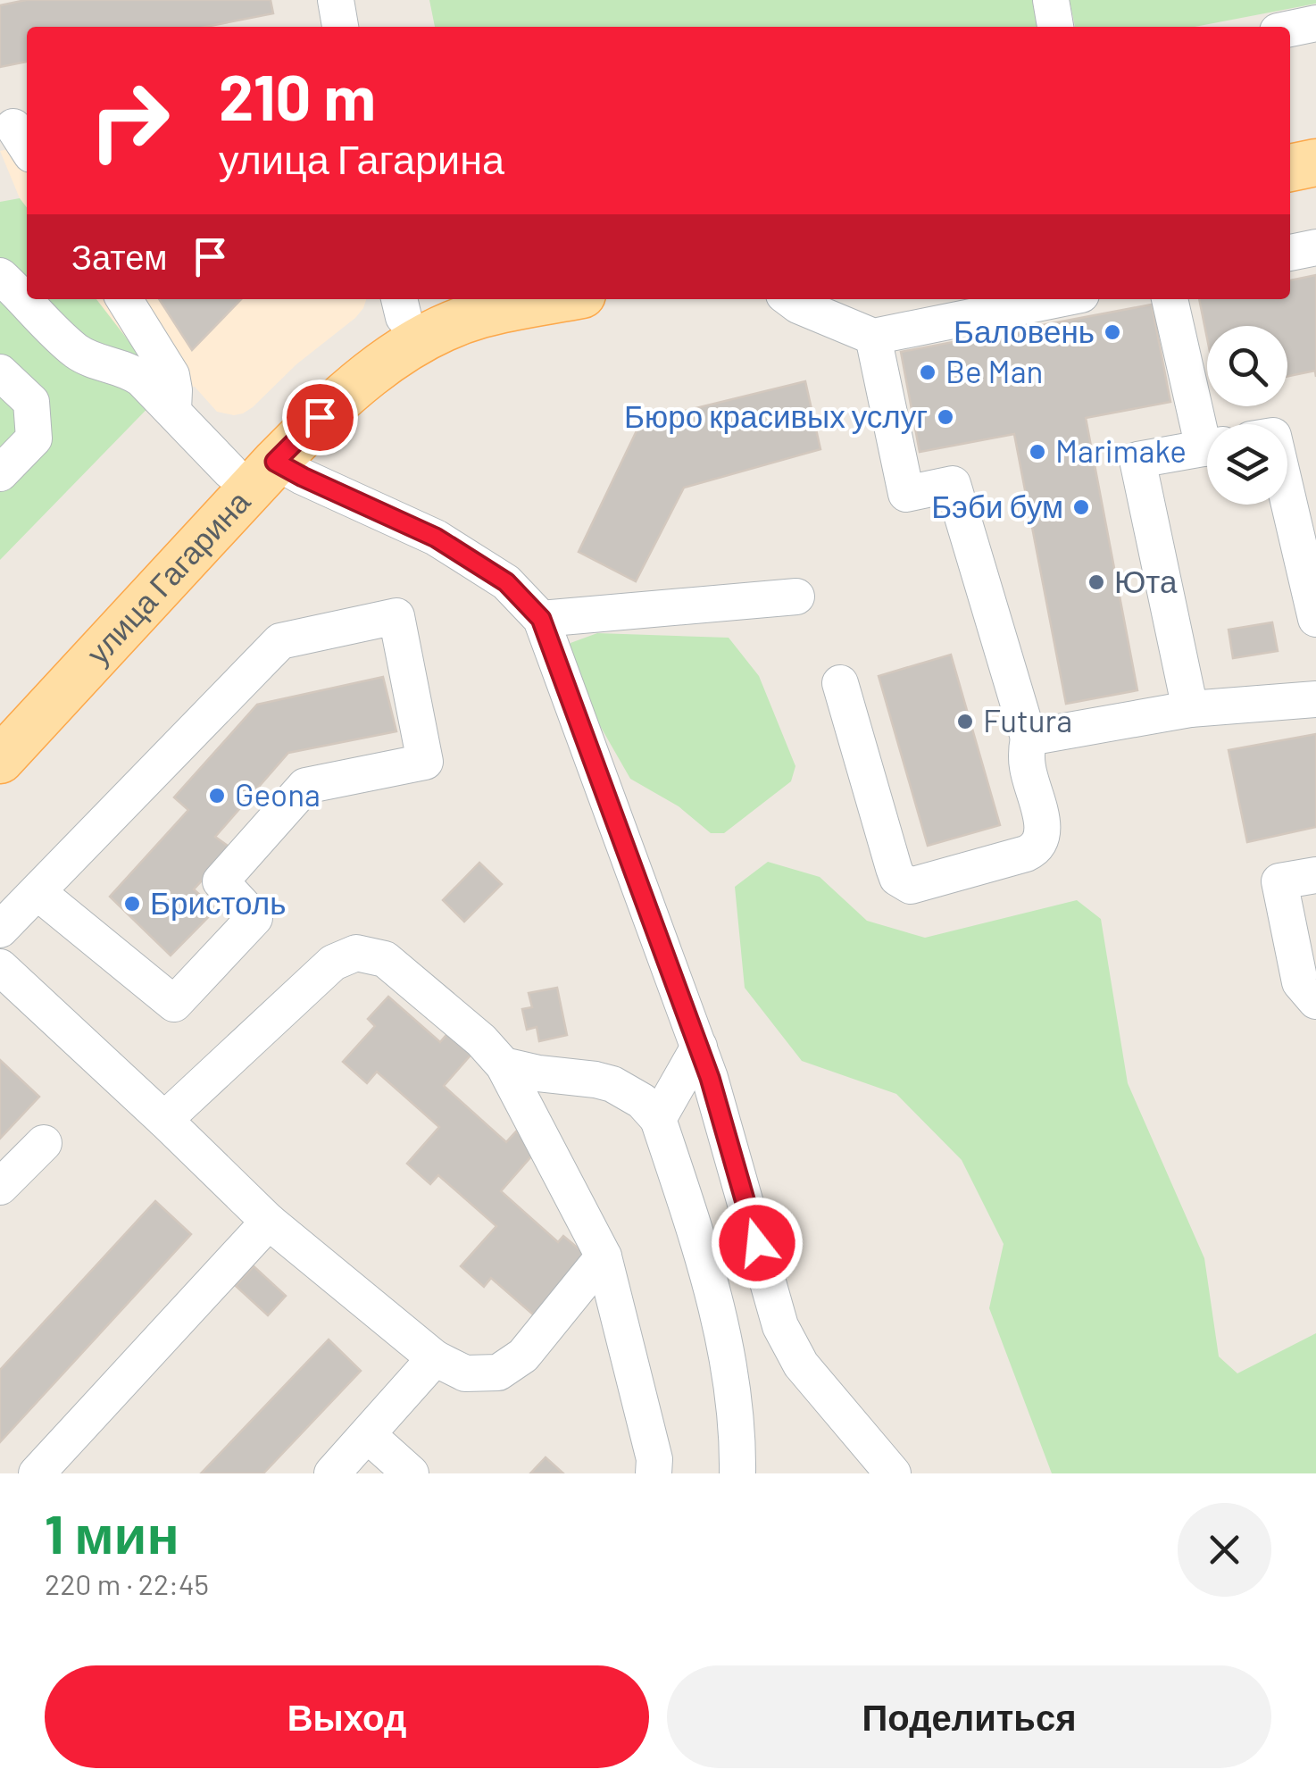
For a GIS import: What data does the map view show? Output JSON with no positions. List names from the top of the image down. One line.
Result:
{"streets":{"main road":["улица Гагарина"]},"places":["Баловень","Be Man","Бюро красивых услуг","Marimake","Бэби бум","Юта","Futura","Geona","Бристоль"],"page":{"turn":["210 m","улица Гагарина"],"then":"Затем","heading":["1 мин","220 m · 22:45"],"buttons":["Выход","Поделиться"]}}
